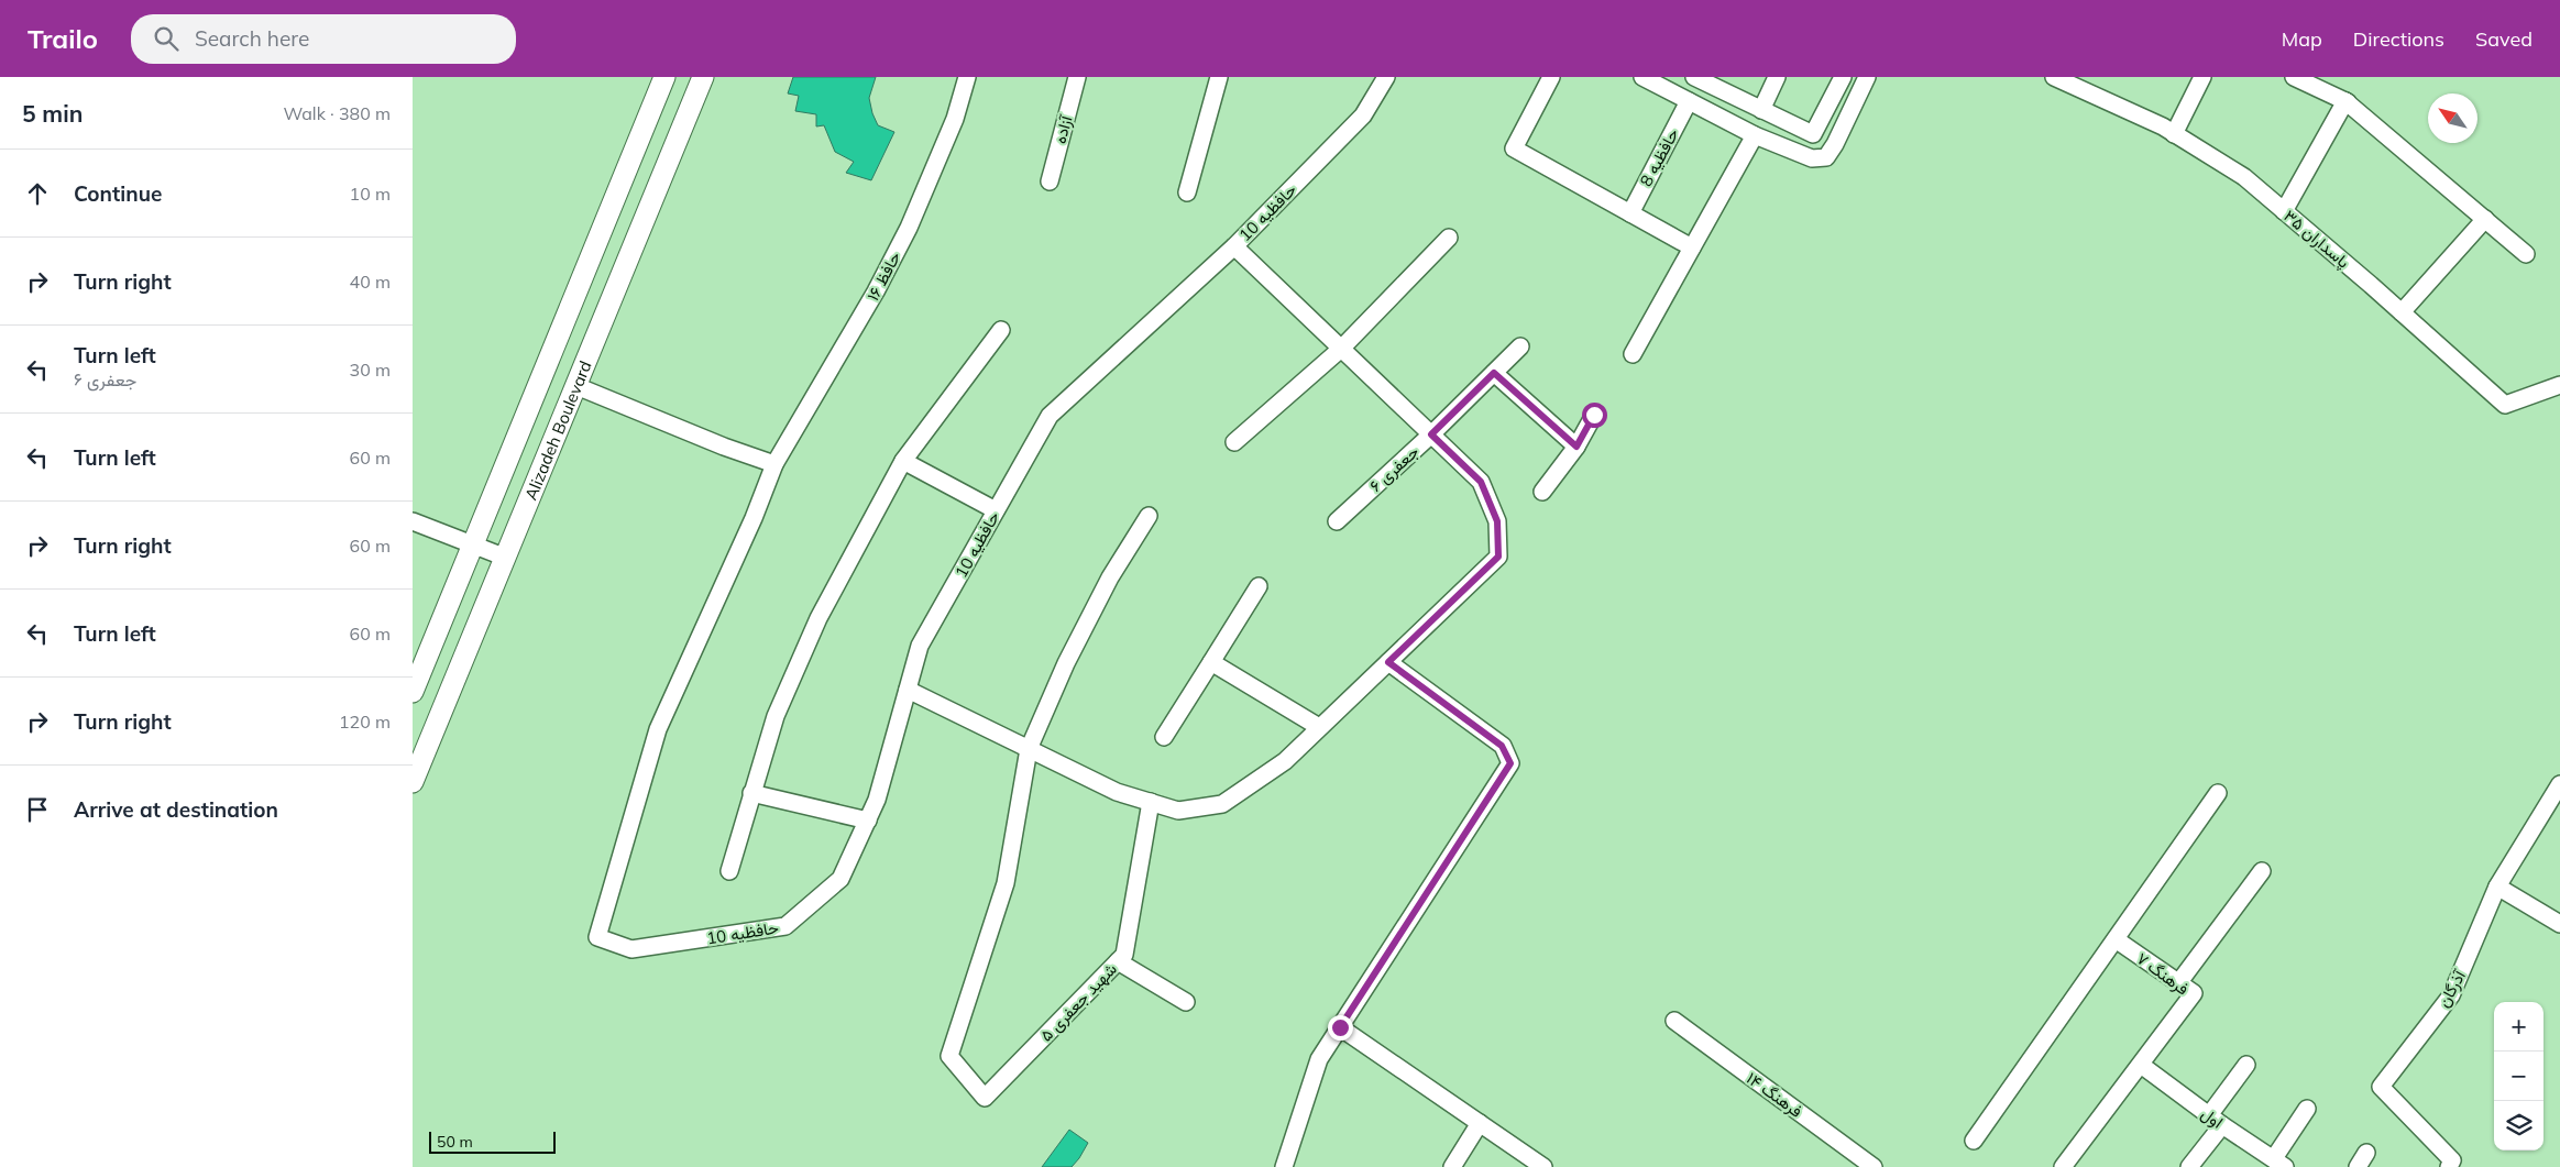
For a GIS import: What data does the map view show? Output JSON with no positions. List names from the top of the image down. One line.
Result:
{"streets":{"main road":["Alizadeh Boulevard"],"street":["آزاده","حافظیه 8","حافظیه 10","پاسداران ۳۵","حافظ ۱۶","جعفری ۶","فرهنگ ۷","آذرگان","شهید جعفری ۵","فرهنگ ۱۴","اول"]},"crossings":[["حافظیه 10","حافظ ۱۶"],["فرهنگ ۷","اول"]],"scale_bar":"50 m","north":"top left","page":{"header":"Trailo","search":"Search here","nav":["Map","Directions","Saved"],"heading":["5 min","Walk · 380 m"],"list":[["Continue","10 m"],["Turn right","40 m"],["Turn left","جعفری ۶","30 m"],["Turn left","60 m"],["Turn right","60 m"],["Turn left","60 m"],["Turn right","120 m"],"Arrive at destination"],"map_buttons":["+","−"],"scale":"50 m"}}
